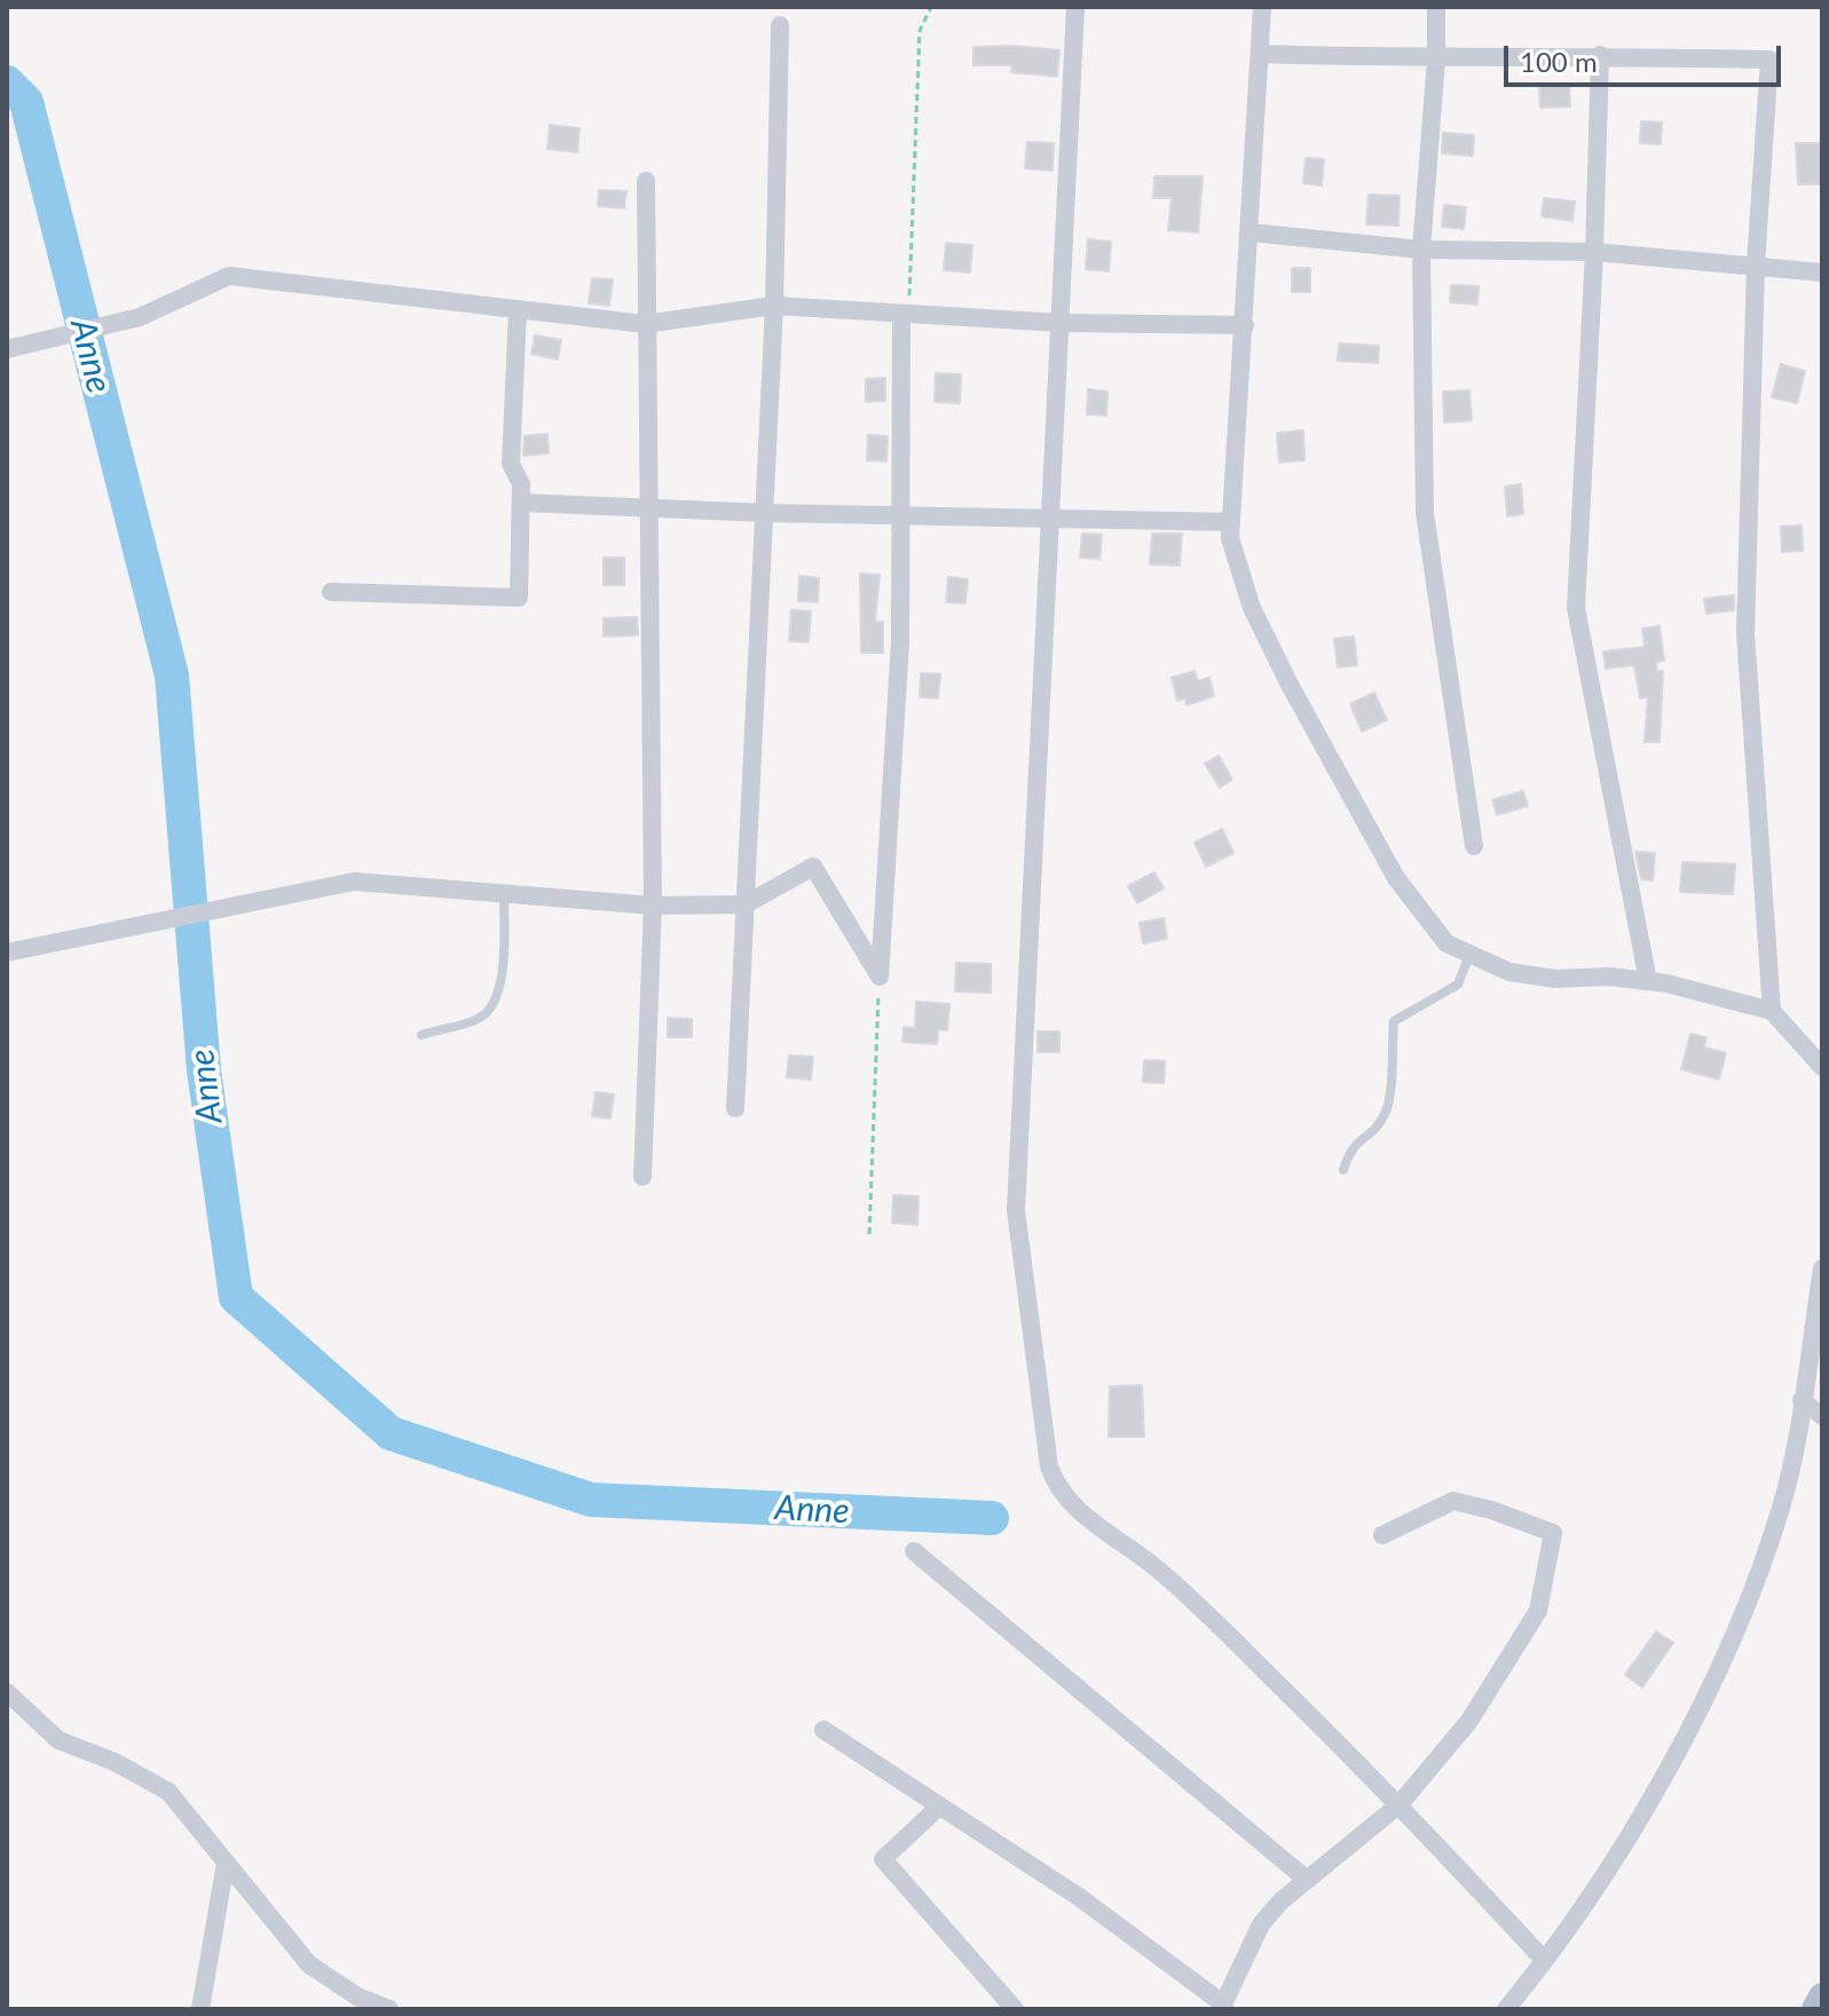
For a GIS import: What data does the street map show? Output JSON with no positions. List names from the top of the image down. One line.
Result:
{"water":["Anne"],"scale_bar":"100 m"}
